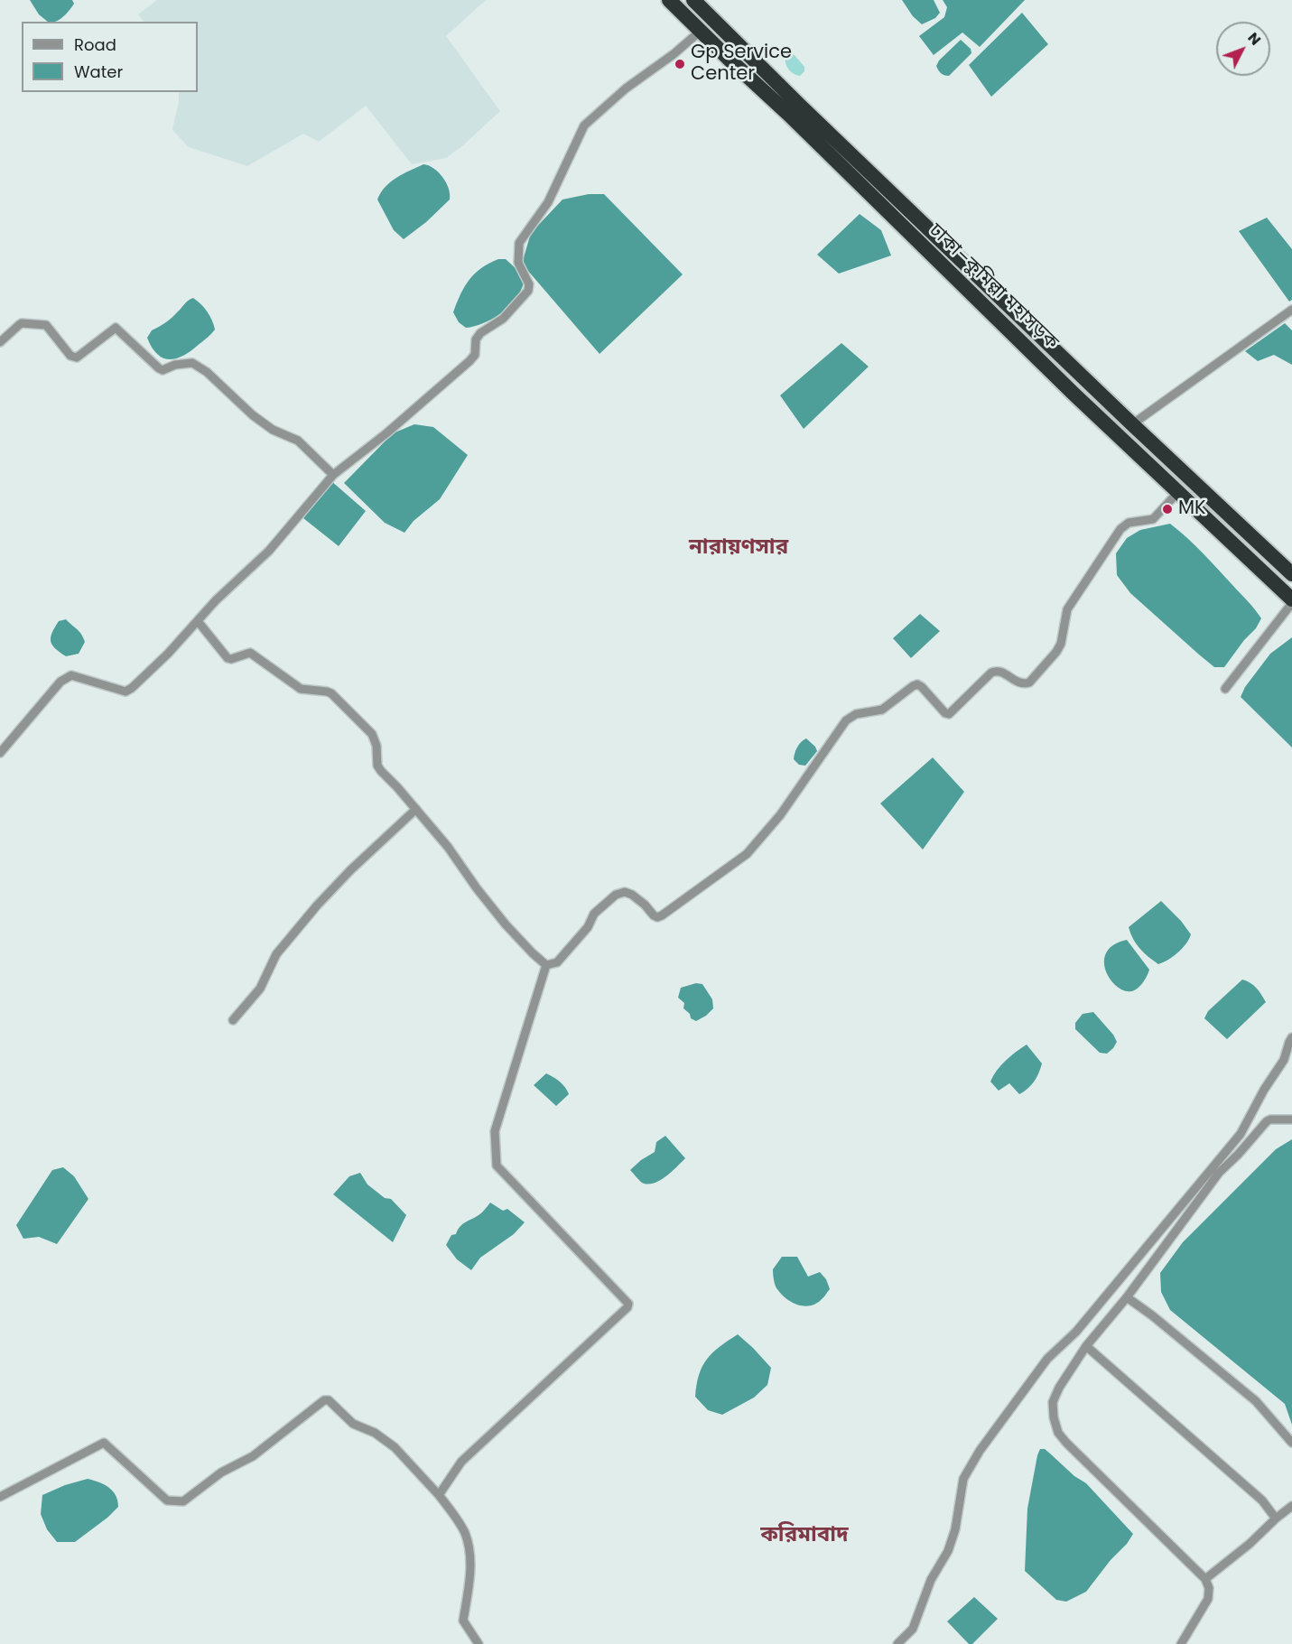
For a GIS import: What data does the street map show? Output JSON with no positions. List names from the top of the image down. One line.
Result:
{"streets":{"highway":["ঢাকা–কুমিল্লা মহাসড়ক"]},"districts":["নারায়ণসার","করিমাবাদ"],"places":["Gp Service Center","MK"],"legend":["Road","Water"],"north":"top right"}
